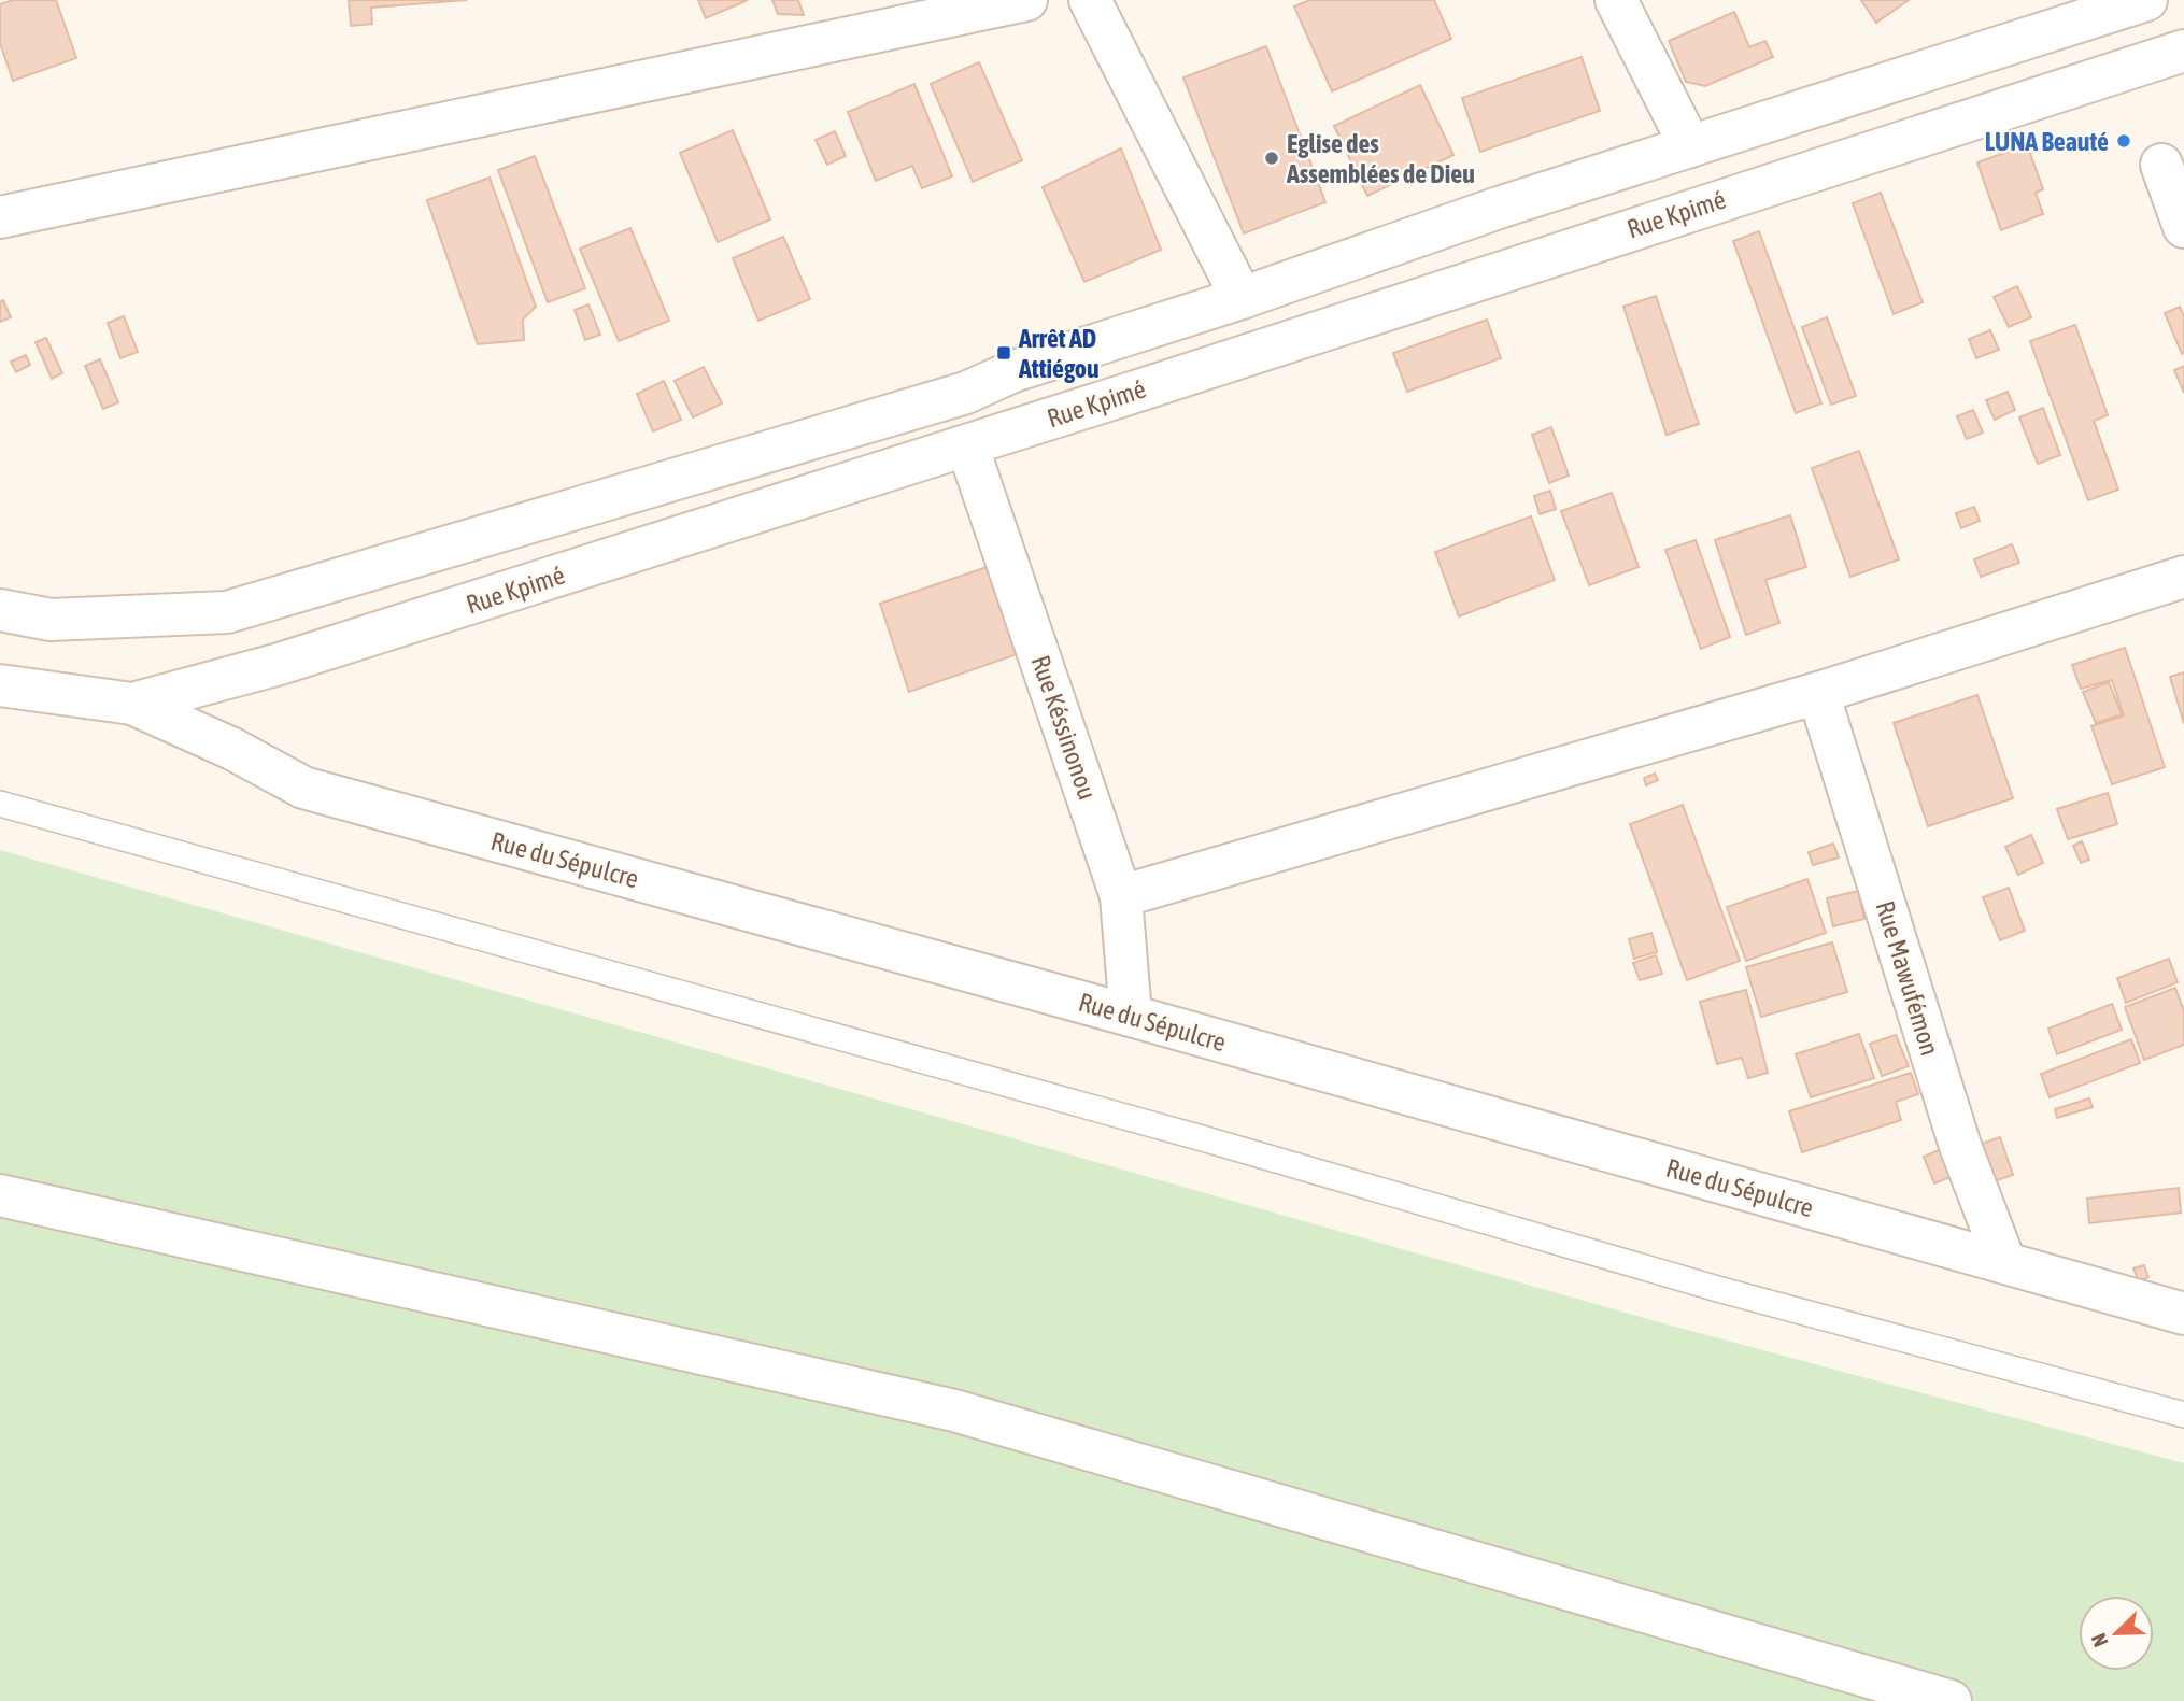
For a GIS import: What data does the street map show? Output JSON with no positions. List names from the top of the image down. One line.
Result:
{"streets":{"street":["Rue Kpimé","Rue Késsinonou","Rue du Sépulcre","Rue Mawufémon"]},"crossings":[["Rue Kpimé","Rue Késsinonou"],["Rue Kpimé","Rue du Sépulcre"],["Rue Késsinonou","Rue du Sépulcre"],["Rue du Sépulcre","Rue Mawufémon"]],"places":{"other":["LUNA Beauté","Eglise des Assemblées de Dieu"],"transit":["Arrêt AD Attiégou"]},"north":"bottom left"}
